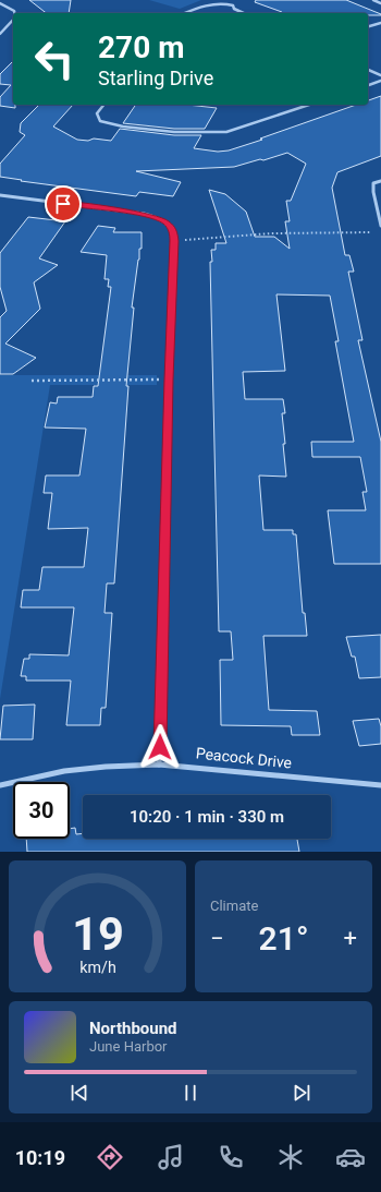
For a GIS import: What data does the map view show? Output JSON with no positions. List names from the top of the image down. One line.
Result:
{"streets":{"street":["Peacock Drive"]},"page":{"turn":["270 m","Starling Drive"],"limit":"30","trip":"10:20 · 1 min · 330 m","tile":"Climate","heat":["−","21°","+"],"song":["Northbound","June Harbor"],"tabs":"10:19","gauge":["19","km/h"]}}
